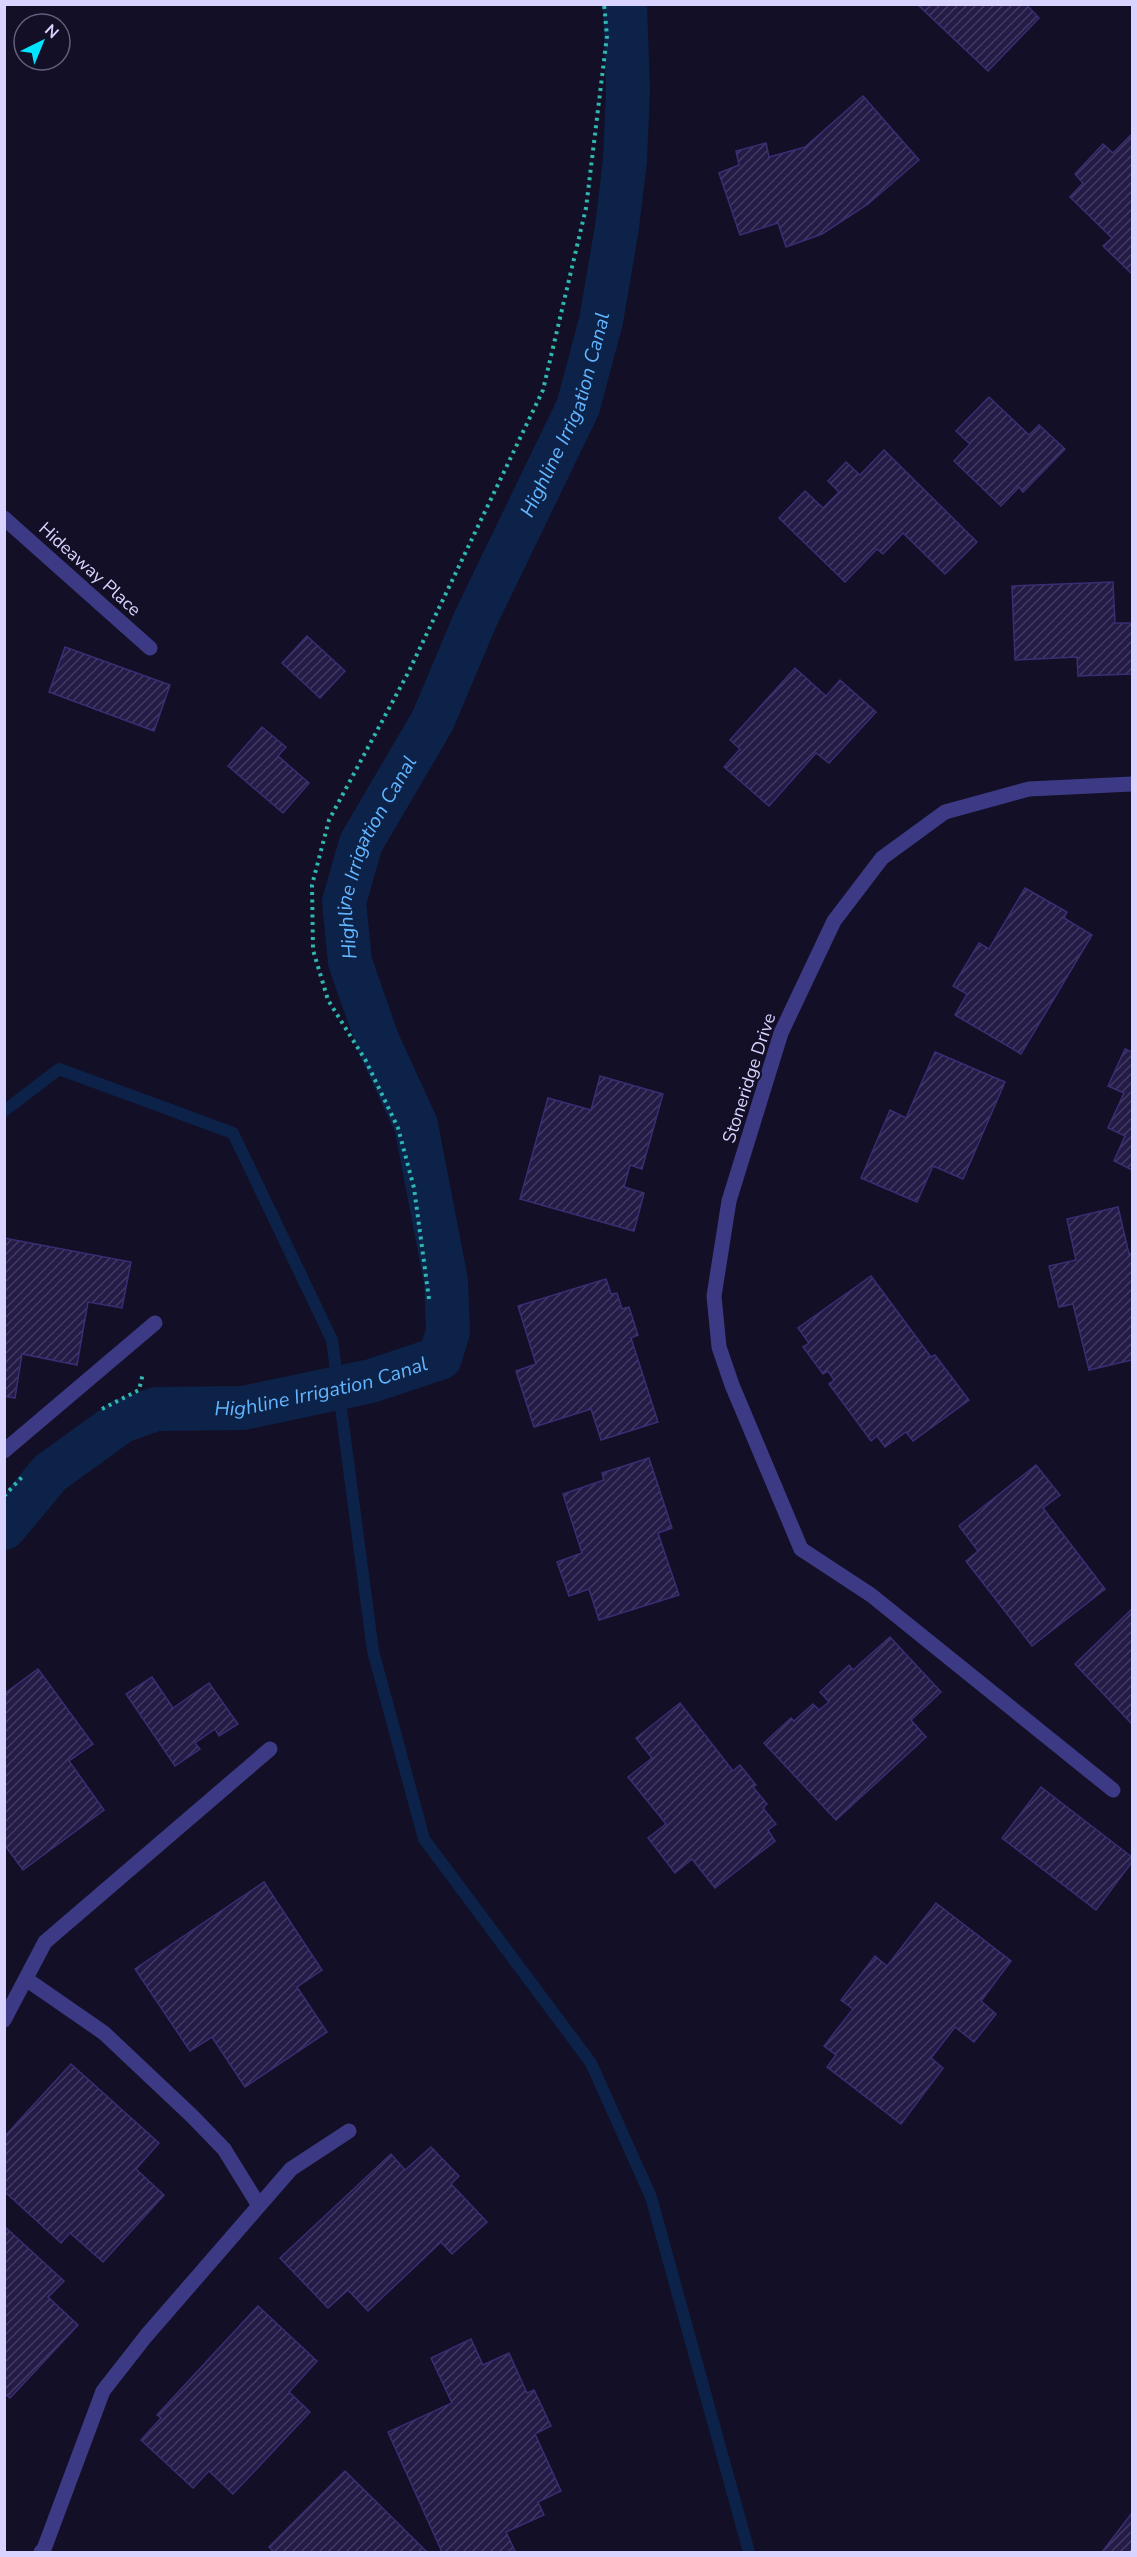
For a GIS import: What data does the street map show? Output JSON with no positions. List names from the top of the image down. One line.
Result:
{"streets":{"street":["Hideaway Place","Stoneridge Drive"]},"water":["Highline Irrigation Canal"],"north":"top right"}
